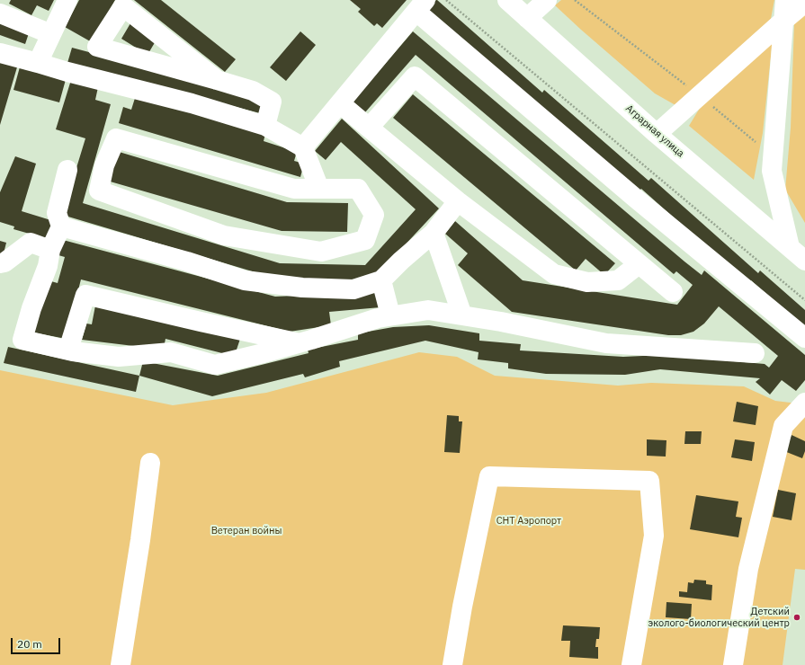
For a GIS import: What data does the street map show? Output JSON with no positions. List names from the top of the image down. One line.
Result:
{"streets":{"street":["Аграрная улица"]},"parks":["СНТ Аэропорт","Ветеран войны"],"places":["Детский эколого-биологический центр"],"scale_bar":"20 m"}
